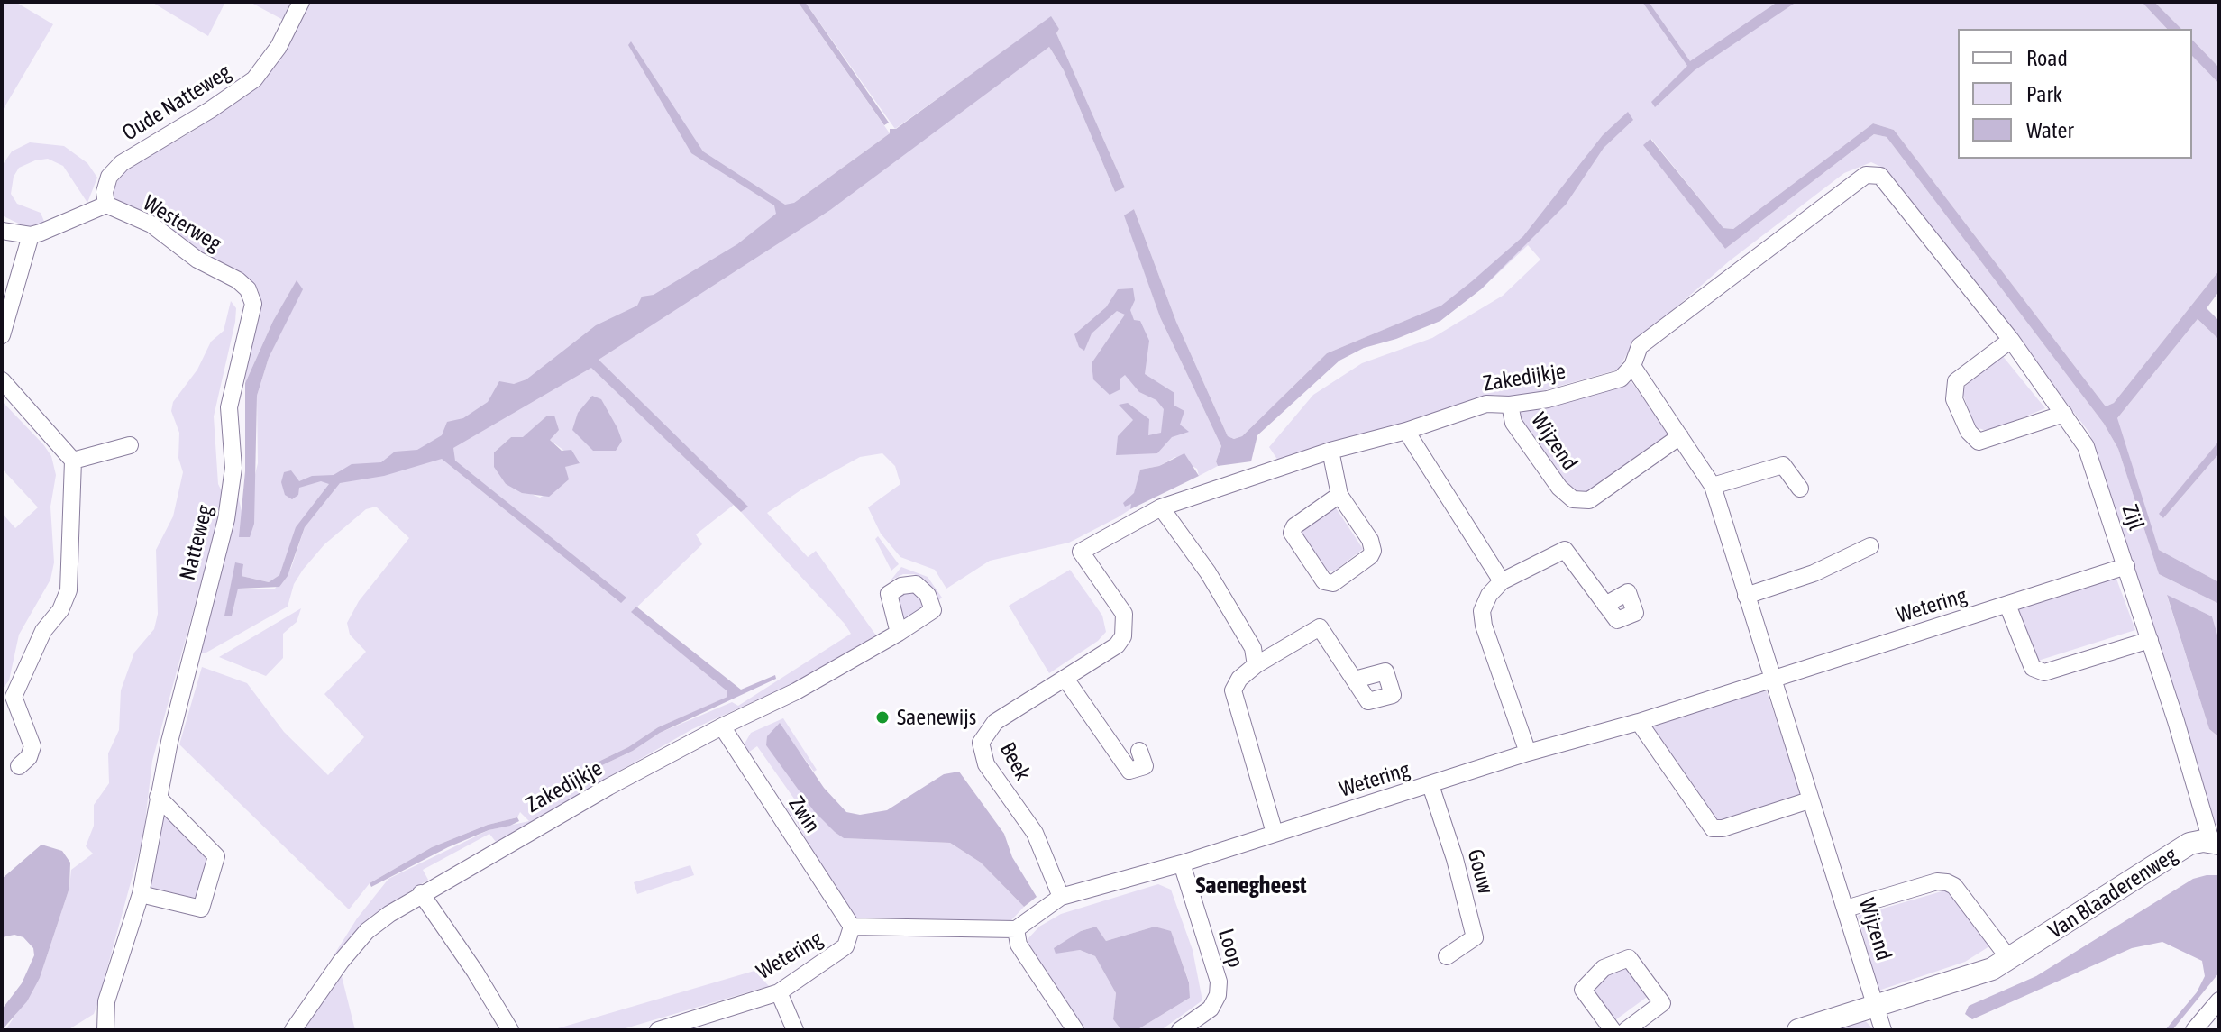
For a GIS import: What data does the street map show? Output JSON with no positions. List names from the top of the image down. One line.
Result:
{"streets":{"street":["Oude Natteweg","Westerweg","Zakedijkje","Wijzend","Zijl","Natteweg","Wetering","Beek","Zwin","Gouw","Van Blaaderenweg","Loop"]},"crossings":[["Oude Natteweg","Westerweg"],["Westerweg","Natteweg"],["Zakedijkje","Wijzend"],["Zakedijkje","Zijl"],["Zakedijkje","Beek"],["Zakedijkje","Zwin"],["Wijzend","Wetering"],["Wijzend","Van Blaaderenweg"],["Zijl","Wetering"],["Zijl","Van Blaaderenweg"],["Wetering","Beek"],["Wetering","Zwin"],["Wetering","Gouw"],["Wetering","Loop"]],"districts":["Saenegheest"],"places":["Saenewijs"],"legend":["Road","Park","Water"]}
